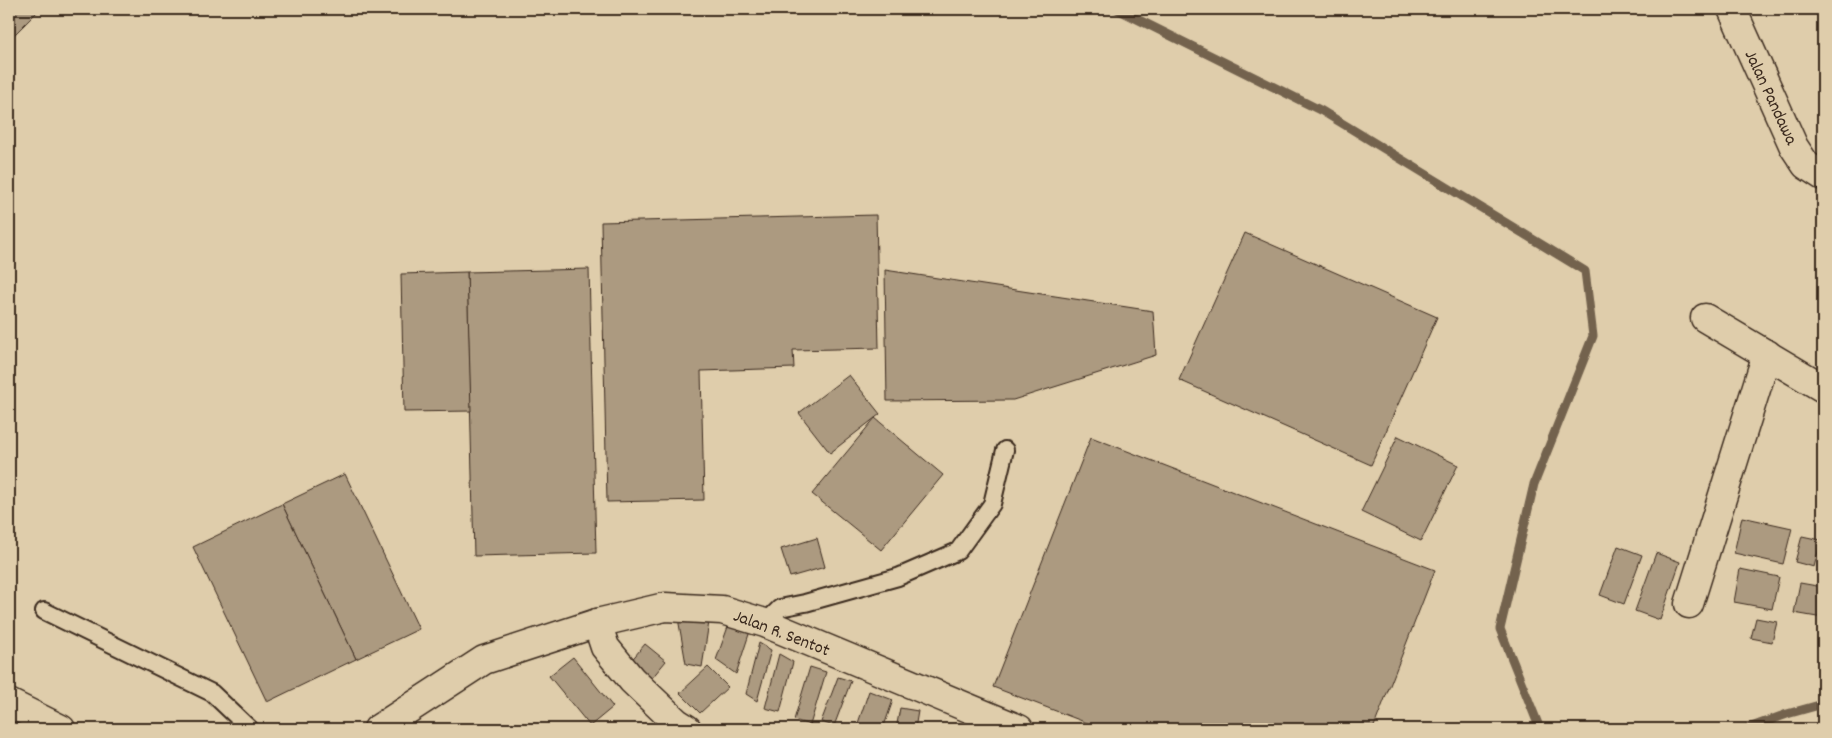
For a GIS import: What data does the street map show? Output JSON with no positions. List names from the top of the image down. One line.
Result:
{"streets":{"street":["Jalan Pandawa","Jalan R. Sentot"]}}
